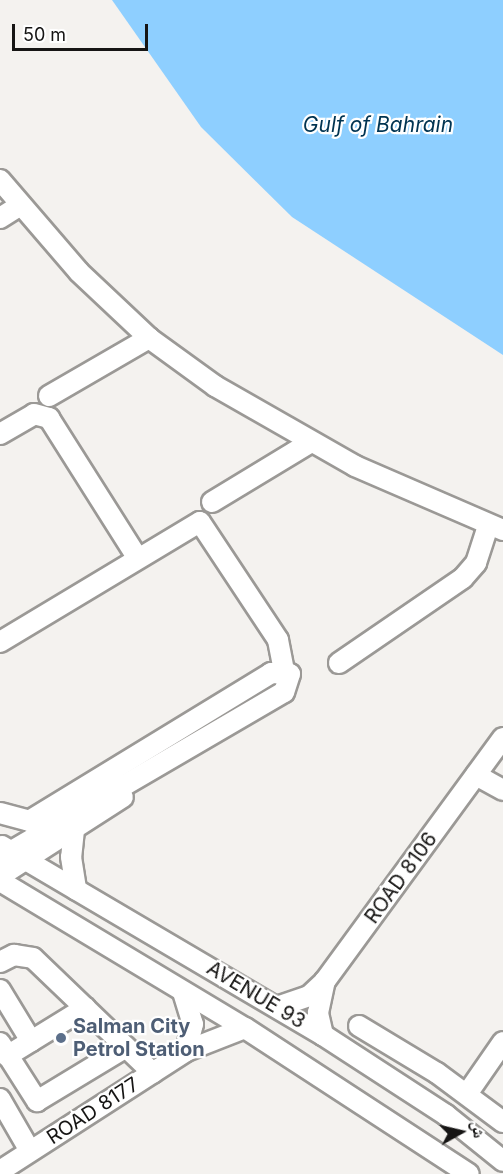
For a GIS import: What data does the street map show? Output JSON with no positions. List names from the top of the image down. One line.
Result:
{"streets":{"street":["ROAD 8106","AVENUE 93","ROAD 8177"]},"crossings":[["ROAD 8106","AVENUE 93"],["AVENUE 93","ROAD 8177"]],"water":["Gulf of Bahrain"],"places":["Salman City Petrol Station"],"scale_bar":"50 m","north":"right"}
